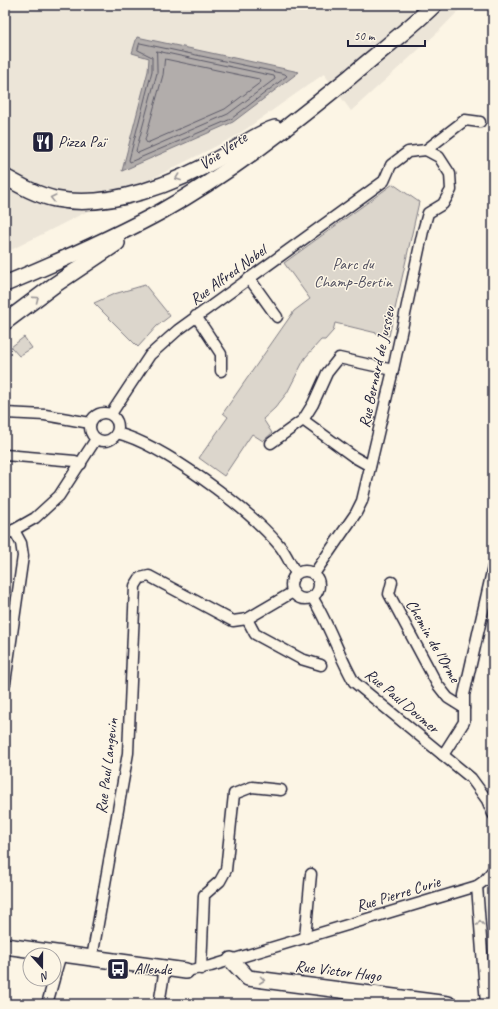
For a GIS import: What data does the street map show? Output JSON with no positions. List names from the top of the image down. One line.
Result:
{"streets":{"main road":["Voie Verte","Rue Victor Hugo"],"street":["Rue Alfred Nobel","Rue Bernard de Jussieu","Chemin de l'Orme","Rue Paul Doumer","Rue Paul Langevin","Rue Pierre Curie"]},"crossings":[["Rue Alfred Nobel","Rue Bernard de Jussieu"],["Rue Bernard de Jussieu","Rue Paul Doumer"],["Rue Pierre Curie","Rue Victor Hugo"]],"one_way":["Rue Victor Hugo"],"parks":["Parc du Champ-Bertin"],"places":{"restaurant":["Pizza Paï"],"bus stop":["Allende"]},"scale_bar":"50 m","north":"bottom"}
